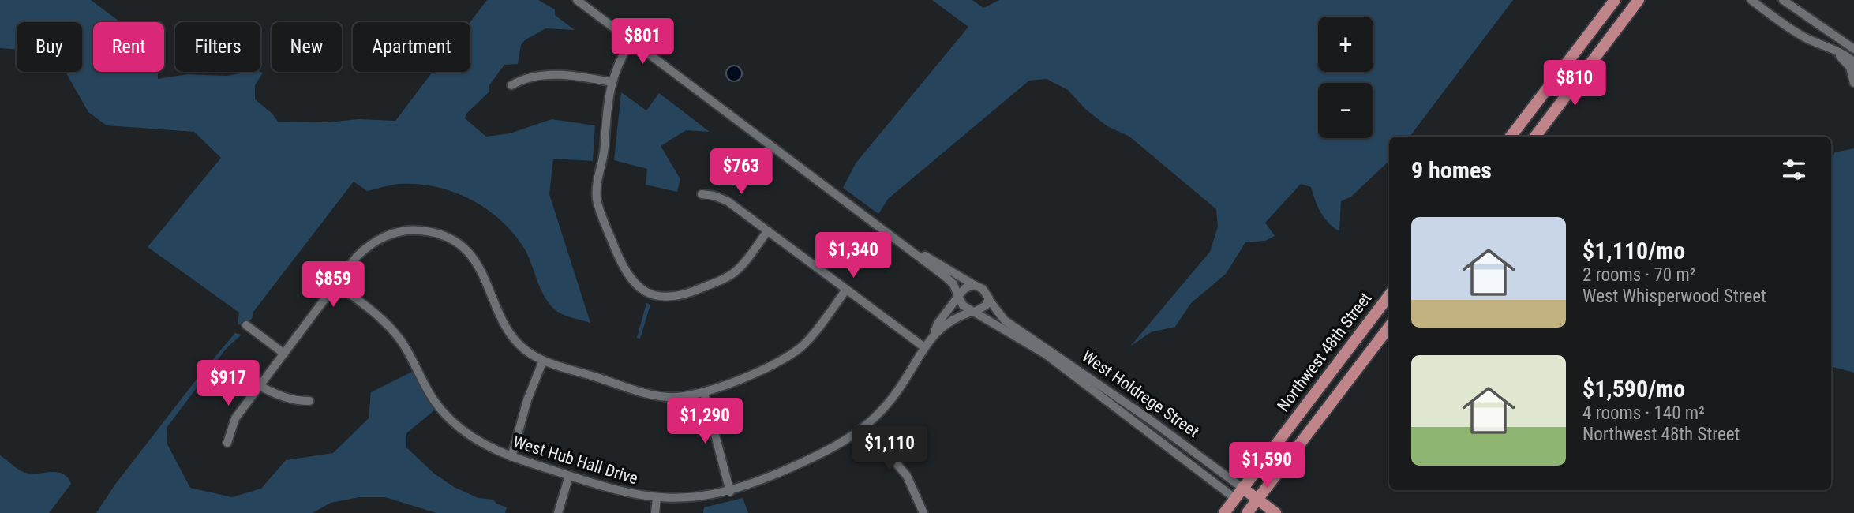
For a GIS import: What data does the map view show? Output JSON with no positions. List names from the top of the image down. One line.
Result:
{"streets":{"main road":["Northwest 48th Street","West Holdrege Street"],"street":["West Hub Hall Drive"]},"crossings":[["Northwest 48th Street","West Holdrege Street"]],"page":{"map_buttons":["+","−"],"price":["$801","$810","$763","$1,340","$859","$917","$1,290","$1,110","$1,590"],"chip":["Buy","Rent","Filters","New","Apartment"],"heading":"9 homes","list":[{"name":"$1,110/mo","note":"2 rooms · 70 m² · West Whisperwood Street"},{"name":"$1,590/mo","note":"4 rooms · 140 m² · Northwest 48th Street"}]}}
